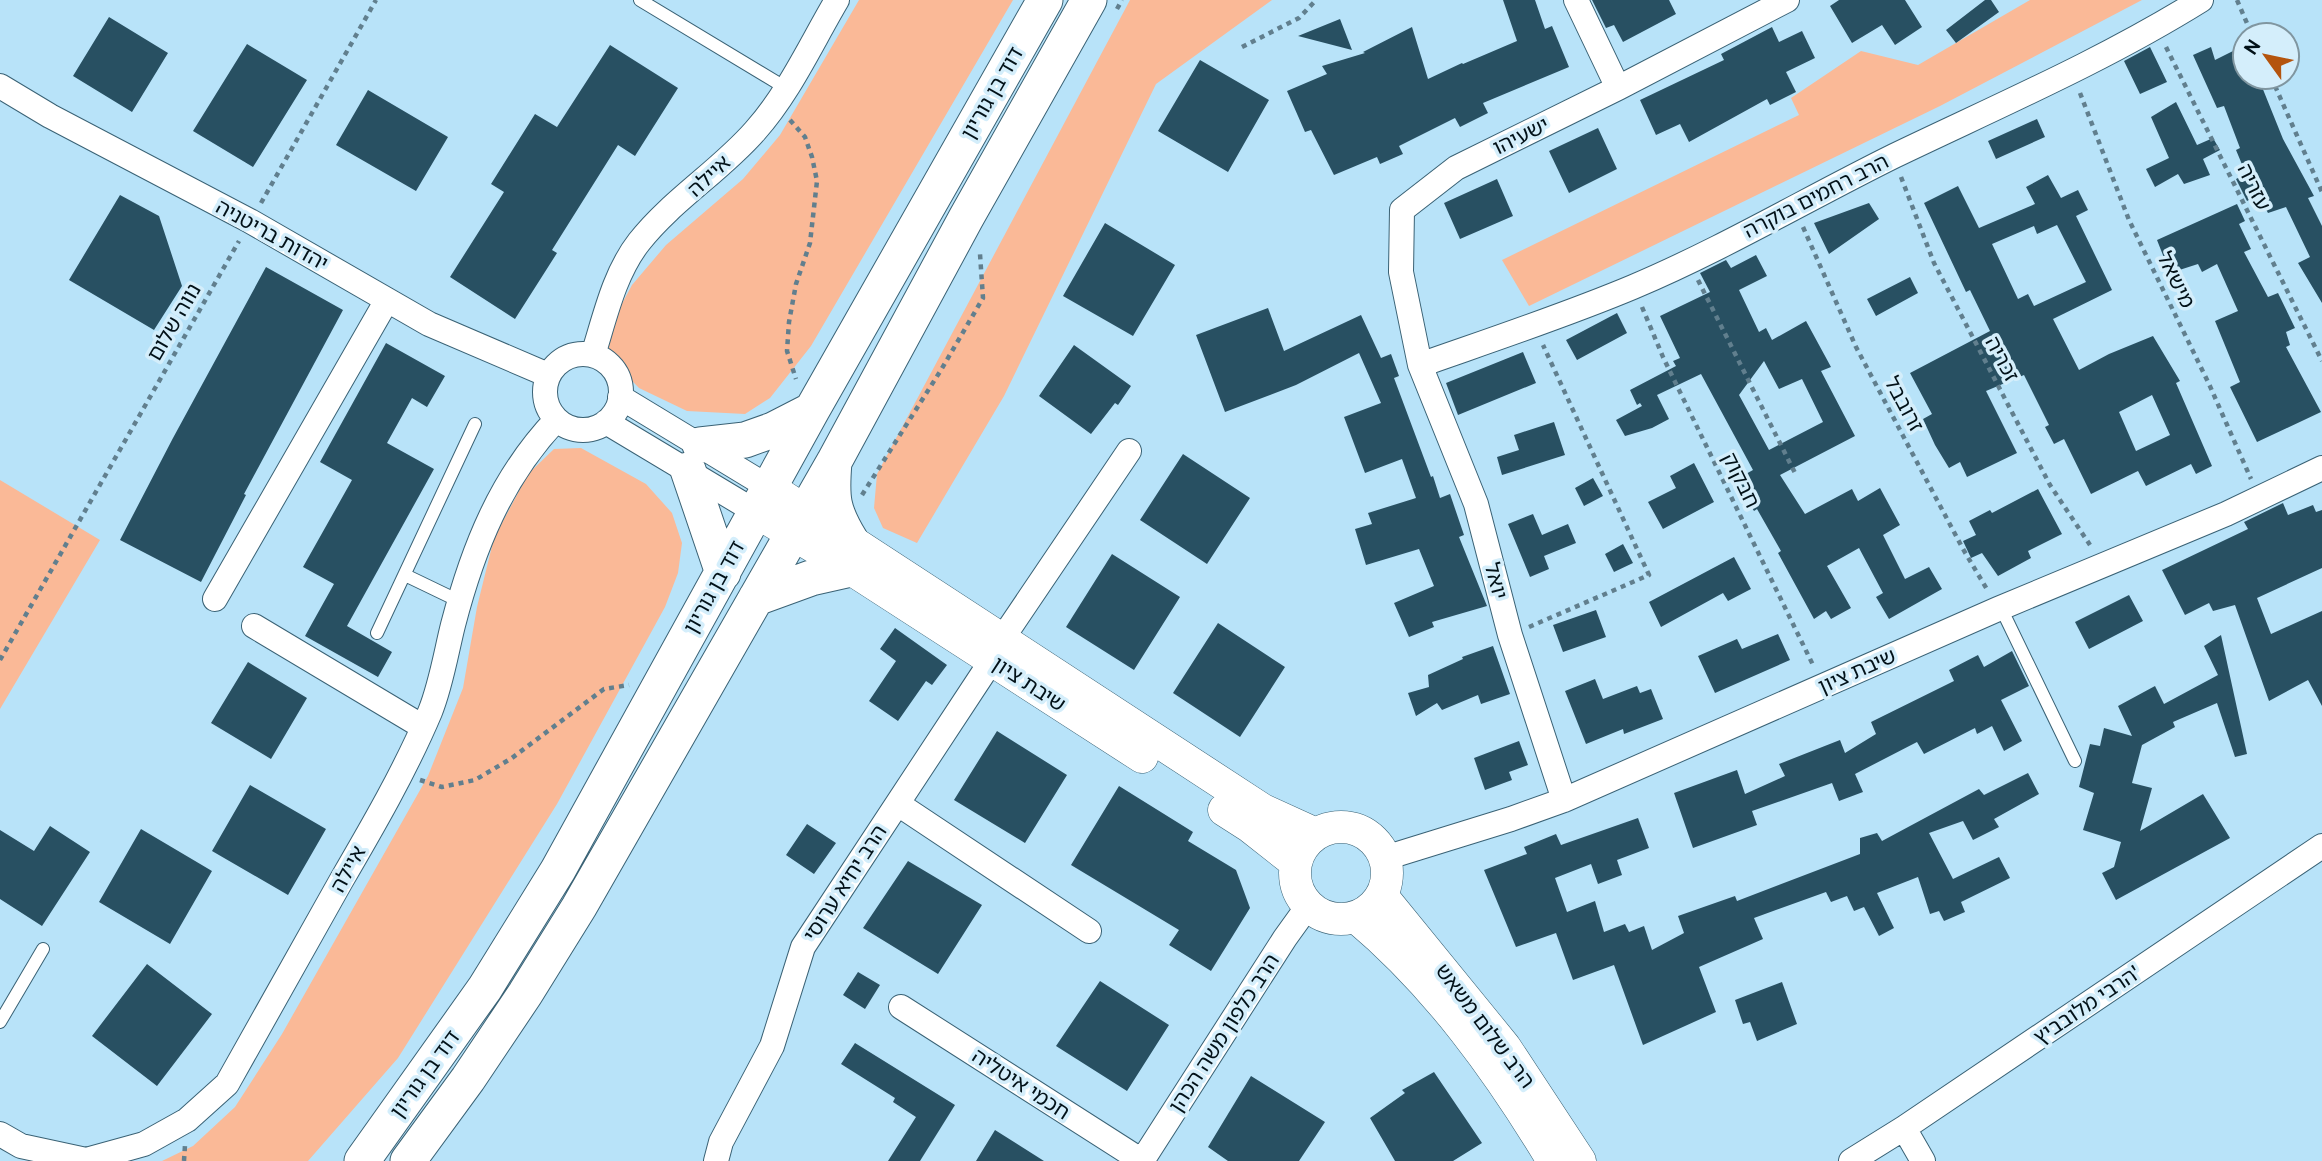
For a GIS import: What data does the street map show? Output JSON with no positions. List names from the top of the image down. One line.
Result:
{"streets":{"main road":["דוד בן גוריון"],"street":["ישעיהו","איילה","הרב רחמים בוקרה","יהדות בריטניה","יואל","שיבת ציון","הרב יחיא ערוסי","הרבי מלובביץ'","הרב שלום משאש","הרב כלפון משה הכהן","חכמי איטליה"],"path":["עזריה","מישאל","נווה שלום","זכריה","זרובבל","חבקוק"]},"crossings":[["דוד בן גוריון","שיבת ציון"],["ישעיהו","הרב רחמים בוקרה"],["ישעיהו","יואל"],["איילה","יהדות בריטניה"],["עזריה","הרב רחמים בוקרה"],["הרב רחמים בוקרה","מישאל"],["הרב רחמים בוקרה","זכריה"],["הרב רחמים בוקרה","זרובבל"],["הרב רחמים בוקרה","חבקוק"],["הרב רחמים בוקרה","יואל"],["יהדות בריטניה","נווה שלום"],["מישאל","שיבת ציון"],["זכריה","שיבת ציון"],["זרובבל","שיבת ציון"],["חבקוק","שיבת ציון"],["יואל","שיבת ציון"],["שיבת ציון","הרב יחיא ערוסי"],["שיבת ציון","הרב שלום משאש"],["שיבת ציון","הרב כלפון משה הכהן"],["הרב שלום משאש","הרב כלפון משה הכהן"],["הרב כלפון משה הכהן","חכמי איטליה"]],"north":"top left"}
